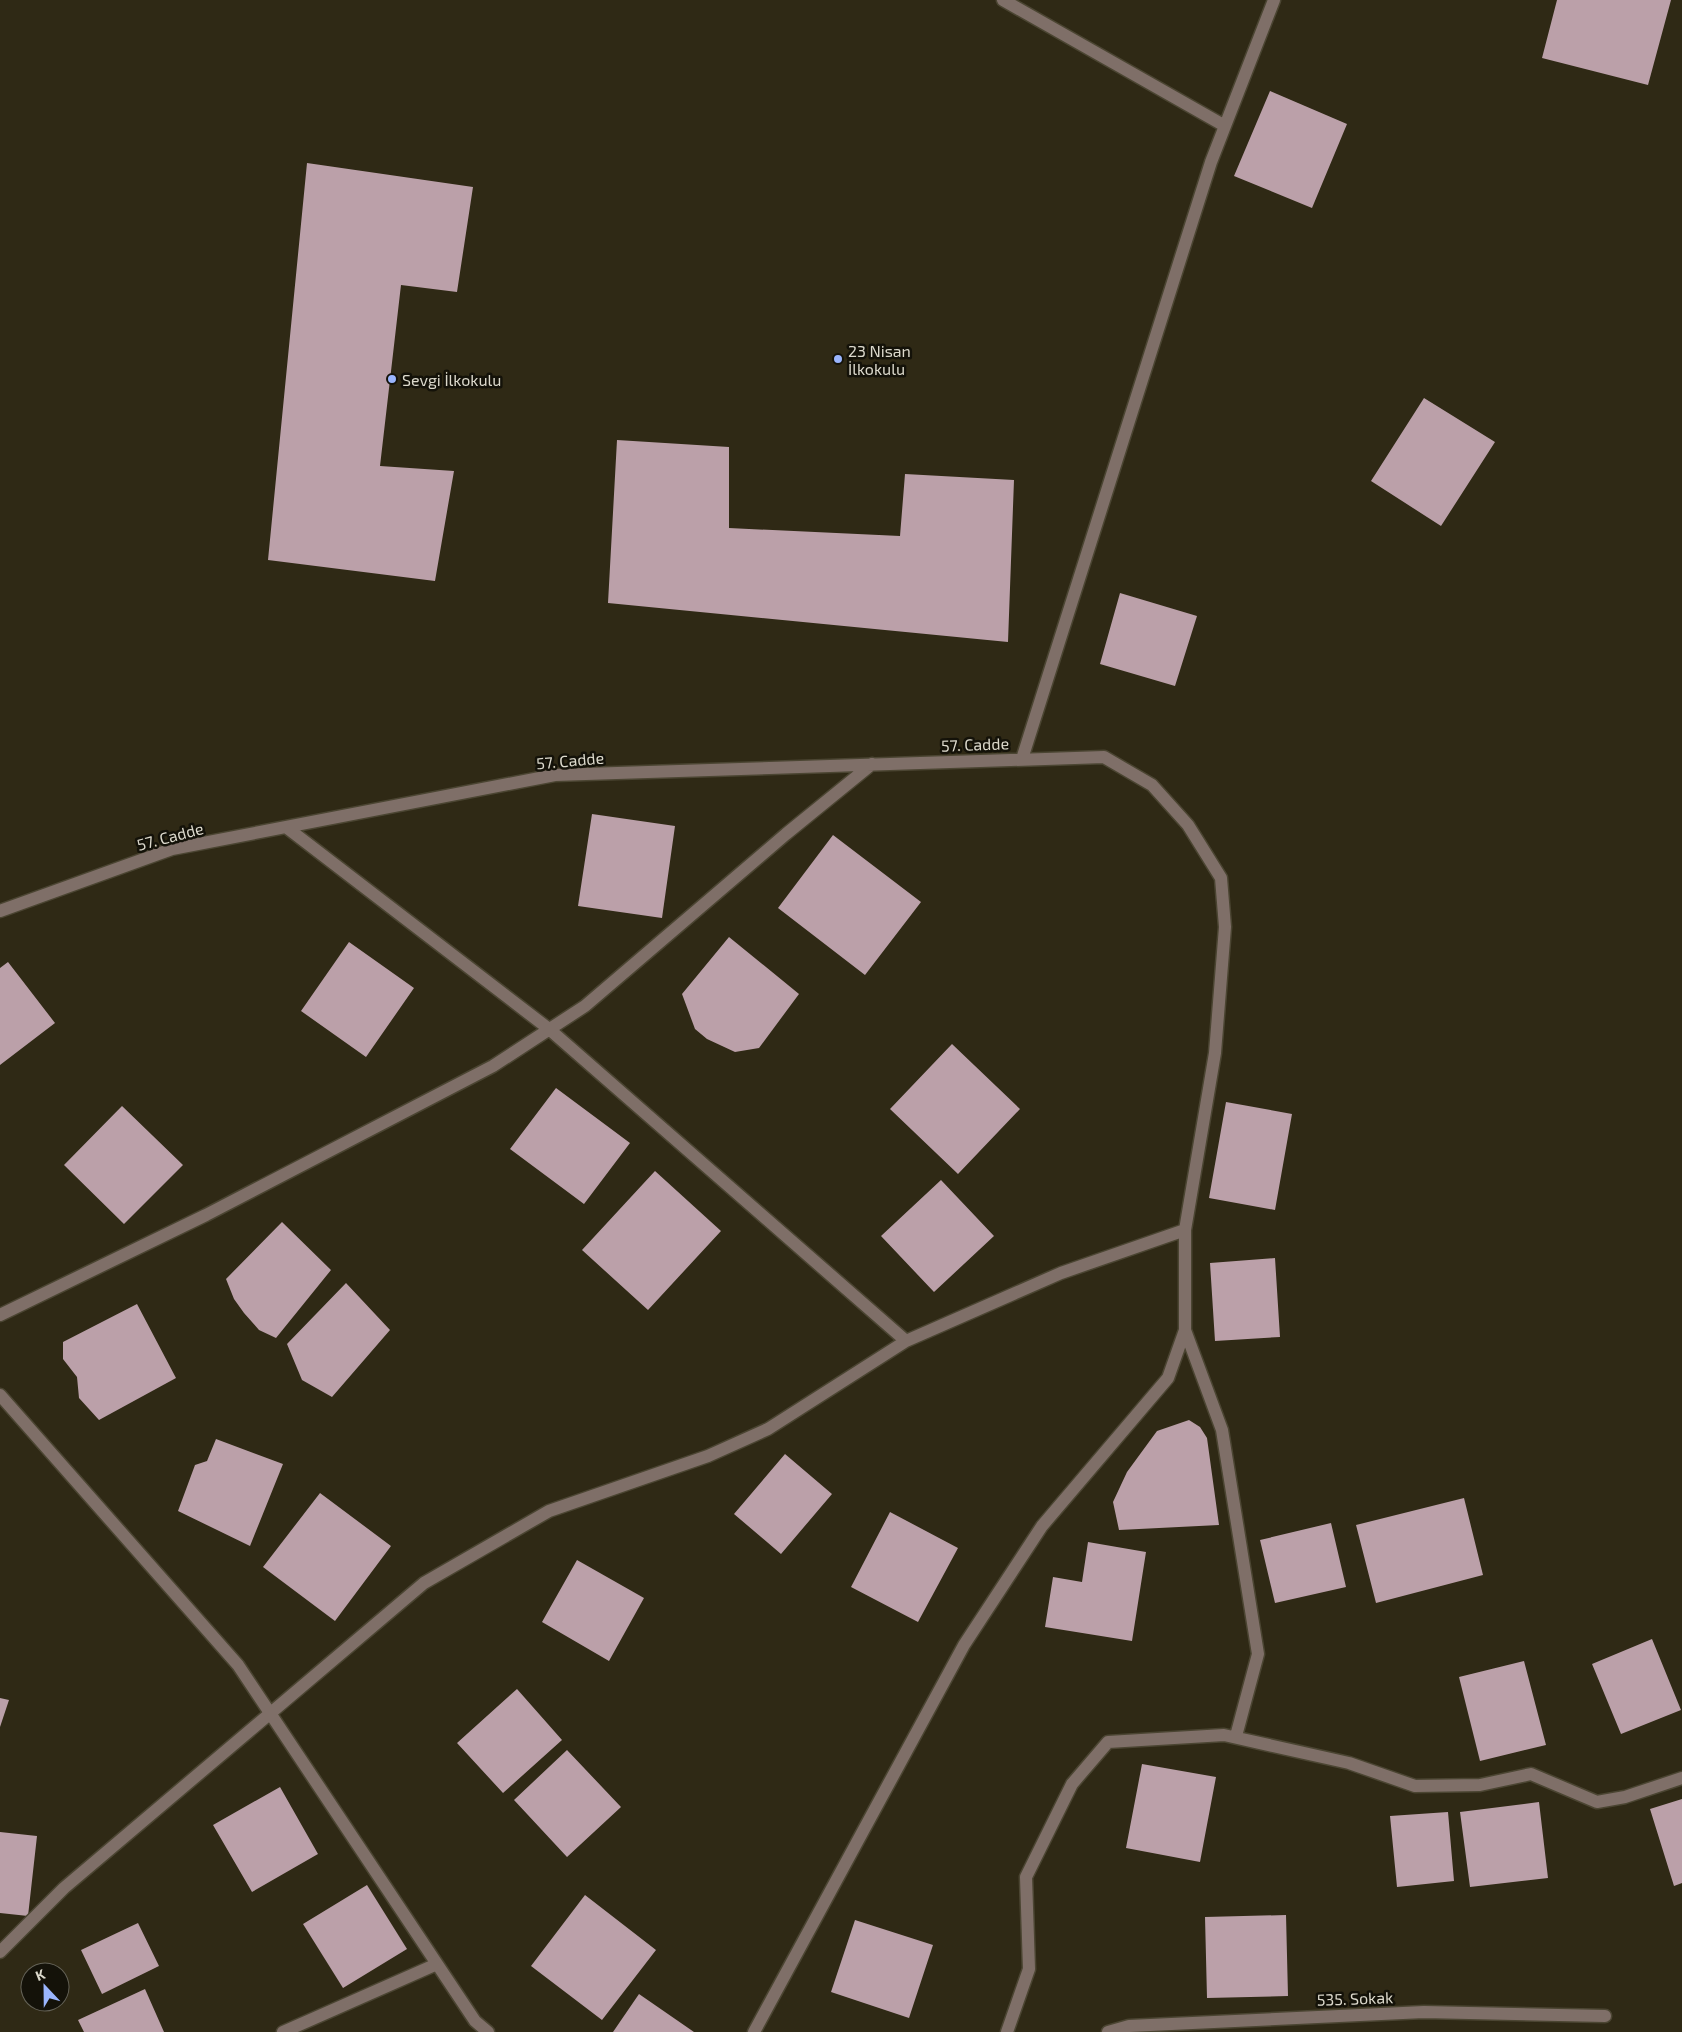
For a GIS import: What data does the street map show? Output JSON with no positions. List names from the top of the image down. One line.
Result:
{"streets":{"street":["57. Cadde","535. Sokak"]},"places":["23 Nisan İlkokulu","Sevgi İlkokulu"],"north":"top"}
